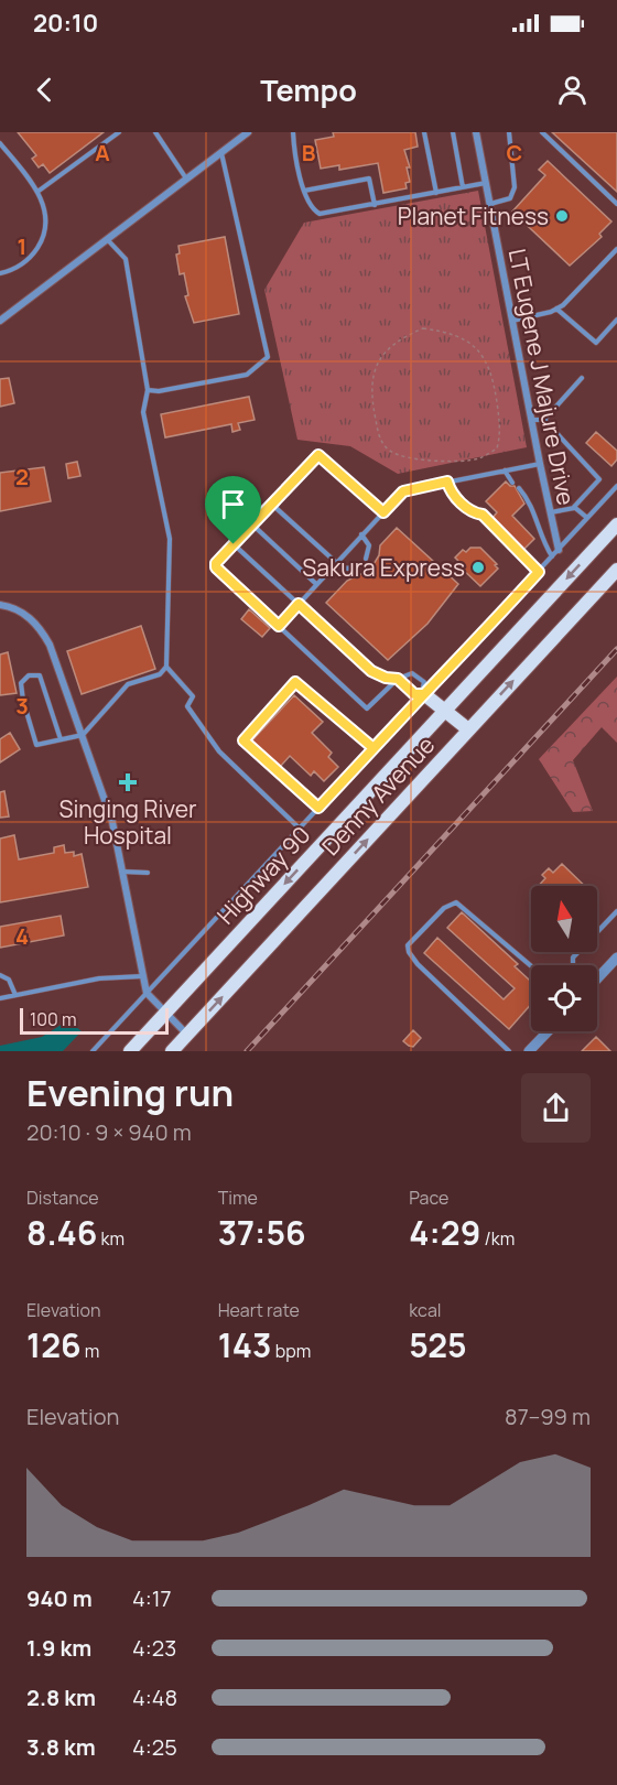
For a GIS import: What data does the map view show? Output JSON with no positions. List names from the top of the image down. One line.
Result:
{"streets":{"main road":["Denny Avenue","Highway 90"],"street":["LT Eugene J Majure Drive"]},"one_way":["Denny Avenue","Highway 90"],"places":{"other":["Planet Fitness","Sakura Express"],"health":["Singing River Hospital"]},"scale_bar":"100 m","north":"top","page":{"status":"20:10","header":"Tempo","scale":"100 m","heading":["Evening run","20:10 · 9 × 940 m"],"stats":[["Distance","8.46 km"],["Time","37:56"],["Pace","4:29 /km"],["Elevation","126 m"],["Heart rate","143 bpm"],["kcal","525"]],"chart":["Elevation","87–99 m"],"list":[{"name":"940 m","note":"4:17"},{"name":"1.9 km","note":"4:23"},{"name":"2.8 km","note":"4:48"},{"name":"3.8 km","note":"4:25"}]},"grid":{"columns":["A","B","C"],"rows":["1","2","3","4"]}}
